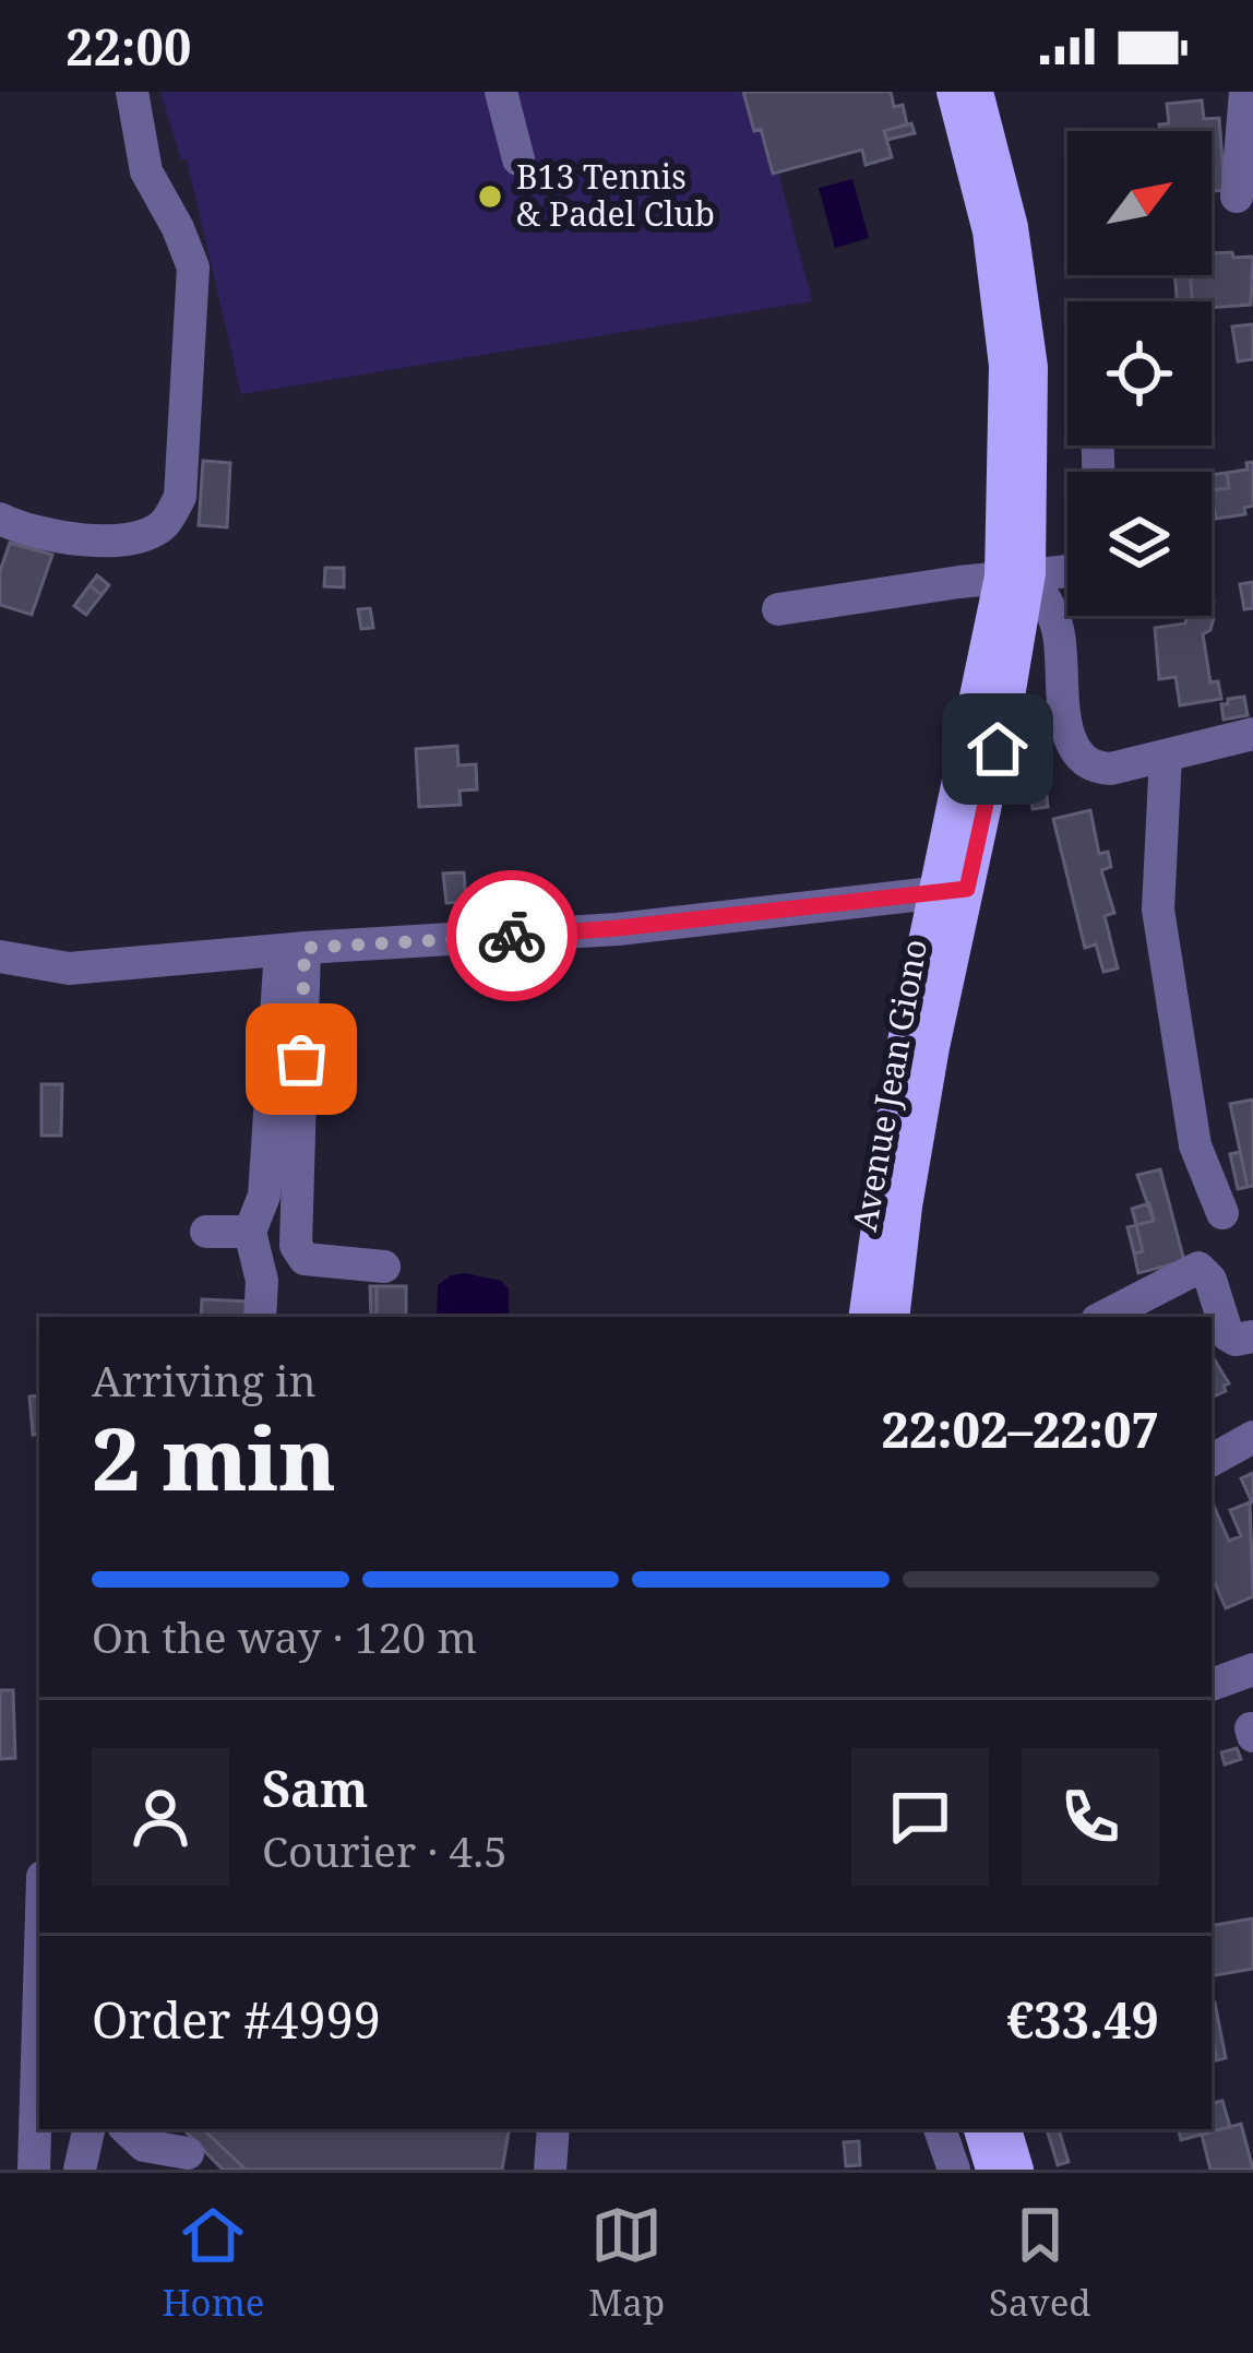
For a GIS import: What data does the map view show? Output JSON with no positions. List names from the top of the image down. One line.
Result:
{"streets":{"main road":["Avenue Jean Giono"]},"places":["B13 Tennis & Padel Club"],"north":"top right","page":{"status":"22:00","heading":["2 min","Arriving in","22:02–22:07"],"panel":["Sam","Courier · 4.5","Order #4999","€33.49"],"bar":"On the way · 120 m","tabs":["Home","Map","Saved"]}}
